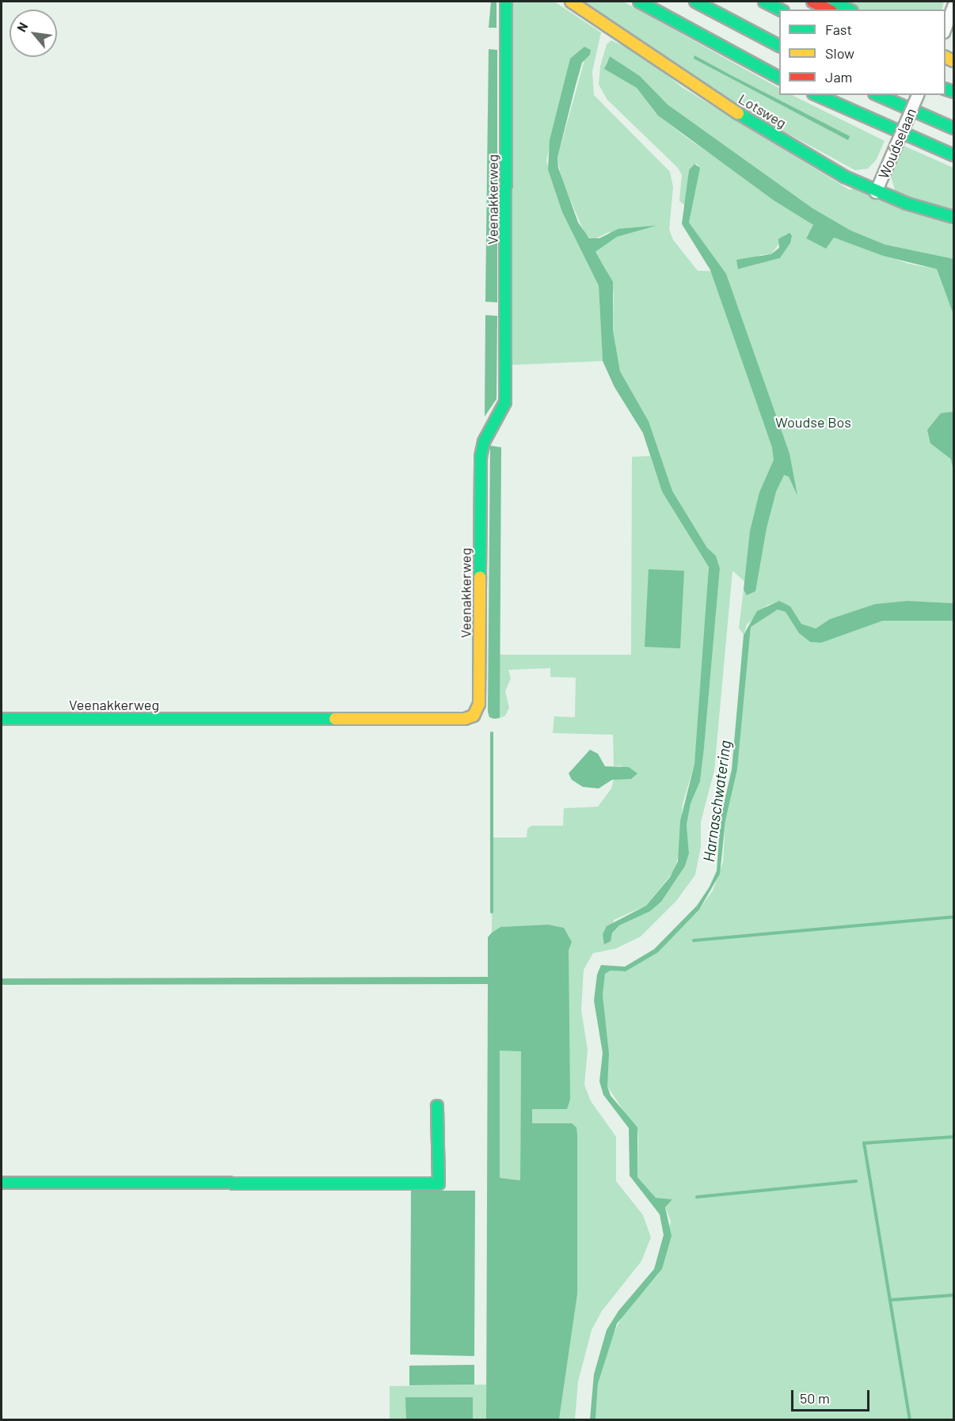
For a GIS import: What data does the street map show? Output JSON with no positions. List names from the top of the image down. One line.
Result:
{"streets":{"main road":["Lotsweg","Veenakkerweg"],"street":["Woudselaan"]},"crossings":[["Lotsweg","Woudselaan"]],"water":["Harnaschwatering"],"parks":["Woudse Bos"],"legend":["Fast","Slow","Jam"],"scale_bar":"50 m","north":"top left"}
